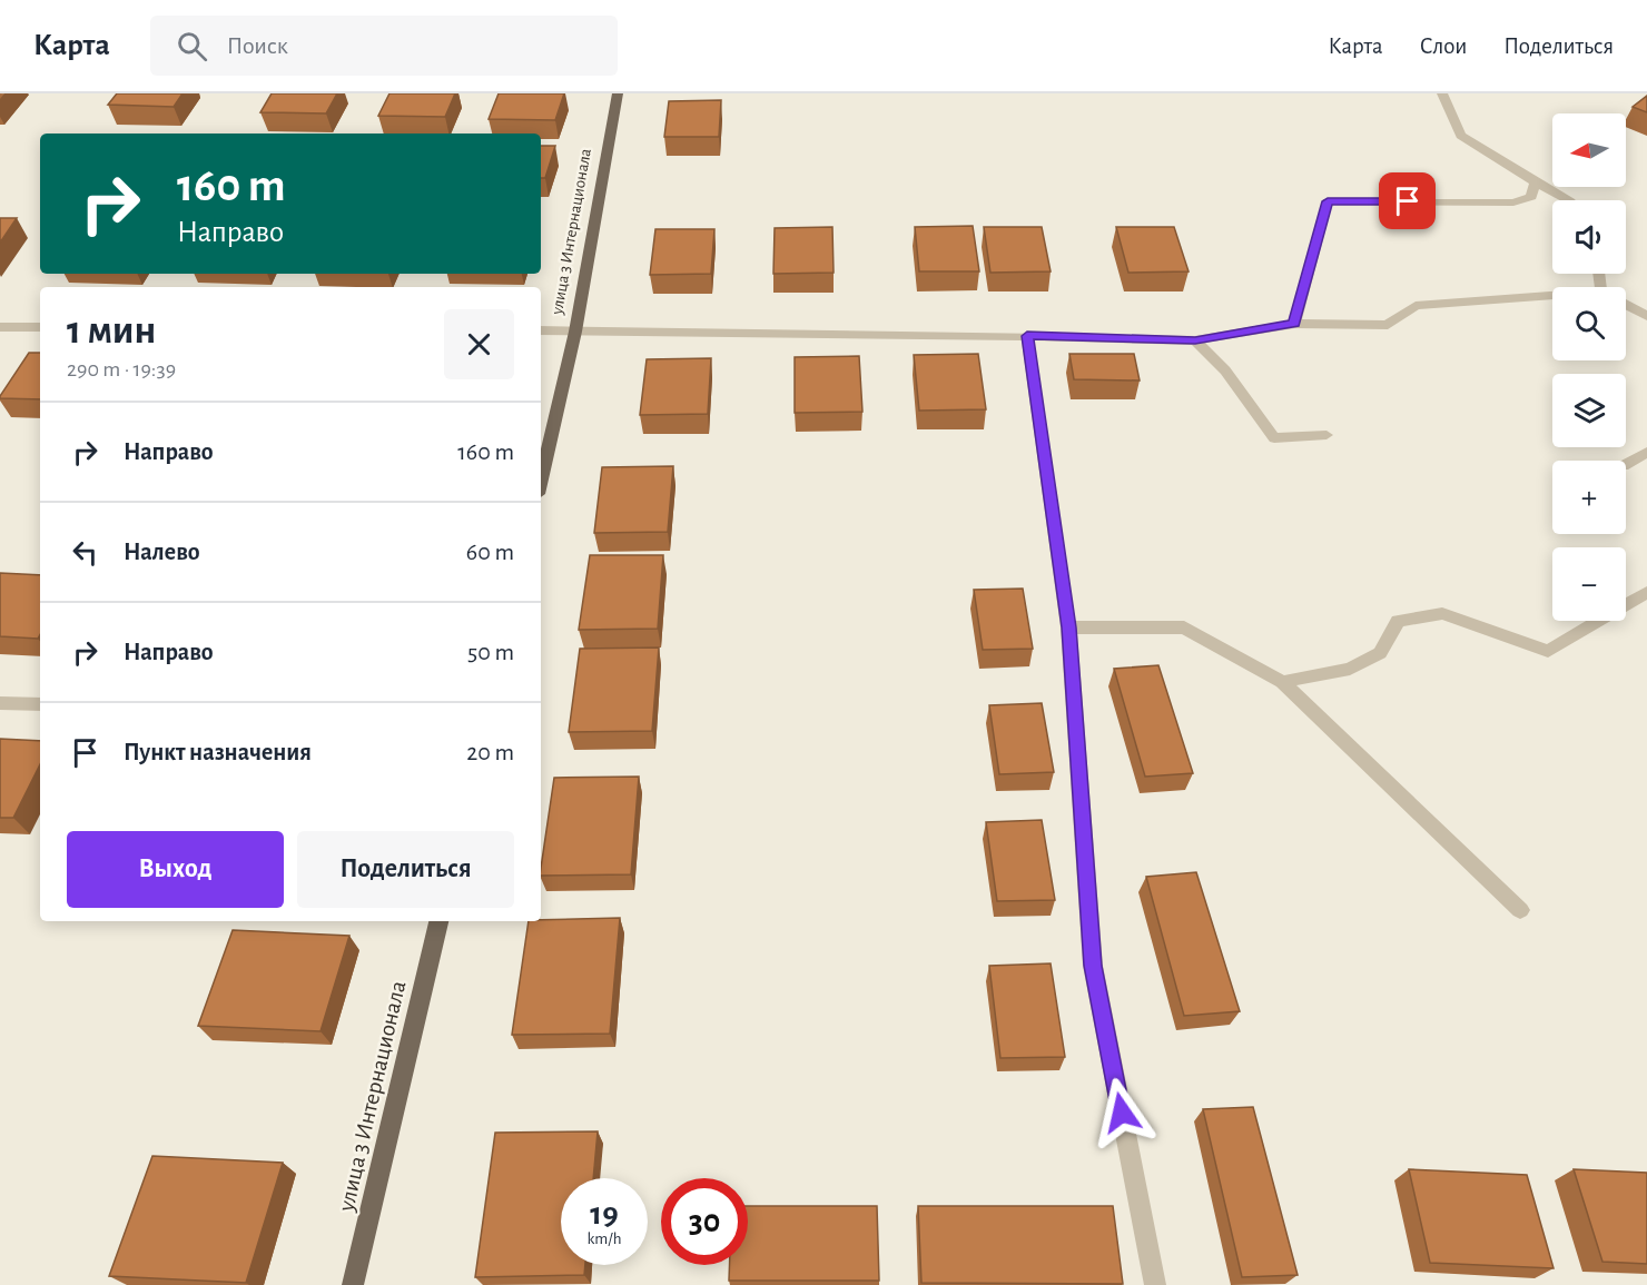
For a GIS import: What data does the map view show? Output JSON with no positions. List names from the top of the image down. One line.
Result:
{"streets":{"main road":["улица 3 Интернационала"]},"north":"left","page":{"header":"Карта","search":"Поиск","nav":["Карта","Слои","Поделиться"],"map_buttons":["+","−"],"turn":["160 m","Направо"],"heading":["1 мин","290 m · 19:39"],"list":[{"name":"Направо","value":"160 m"},{"name":"Налево","value":"60 m"},{"name":"Направо","value":"50 m"},{"name":"Пункт назначения","value":"20 m"}],"buttons":["Выход","Поделиться"],"speed":"19 km/h","limit":"30"}}
